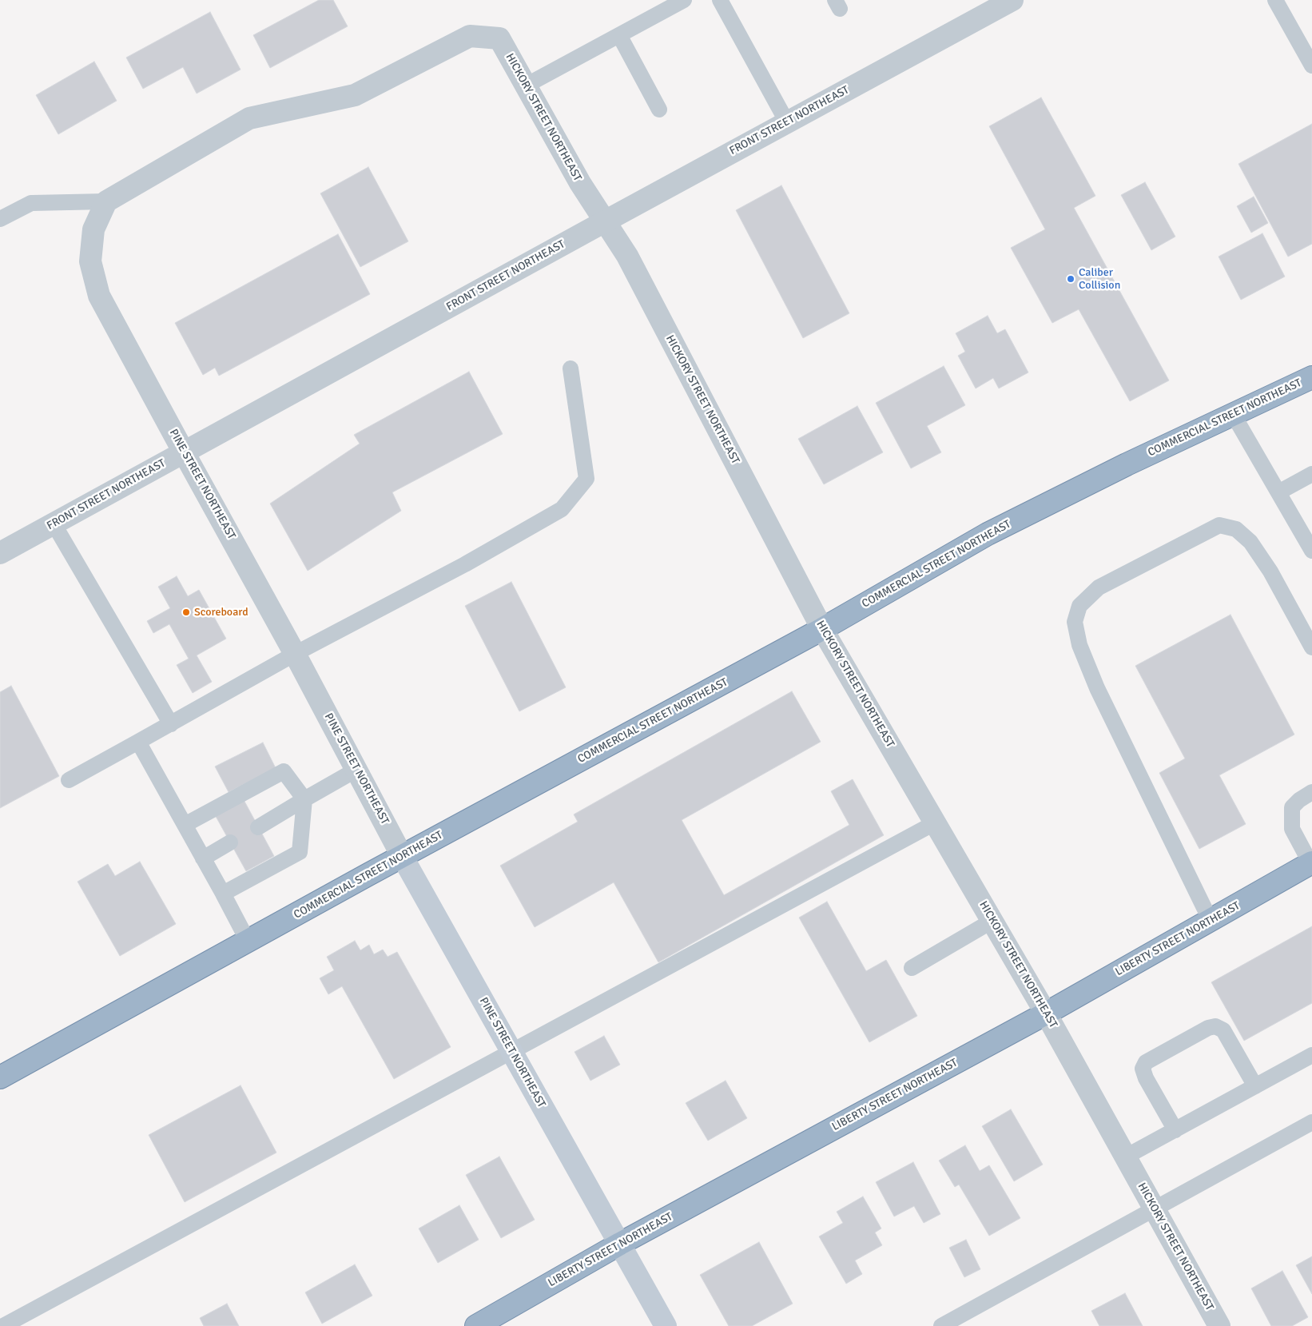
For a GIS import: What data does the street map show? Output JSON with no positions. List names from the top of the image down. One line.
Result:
{"streets":{"highway":["COMMERCIAL STREET NORTHEAST","LIBERTY STREET NORTHEAST"],"main road":["PINE STREET NORTHEAST"],"street":["HICKORY STREET NORTHEAST","FRONT STREET NORTHEAST"]},"crossings":[["HICKORY STREET NORTHEAST","FRONT STREET NORTHEAST"],["HICKORY STREET NORTHEAST","COMMERCIAL STREET NORTHEAST"],["HICKORY STREET NORTHEAST","PINE STREET NORTHEAST"],["HICKORY STREET NORTHEAST","LIBERTY STREET NORTHEAST"],["FRONT STREET NORTHEAST","PINE STREET NORTHEAST"],["COMMERCIAL STREET NORTHEAST","PINE STREET NORTHEAST"],["PINE STREET NORTHEAST","LIBERTY STREET NORTHEAST"]],"places":["Caliber Collision","Scoreboard"]}
